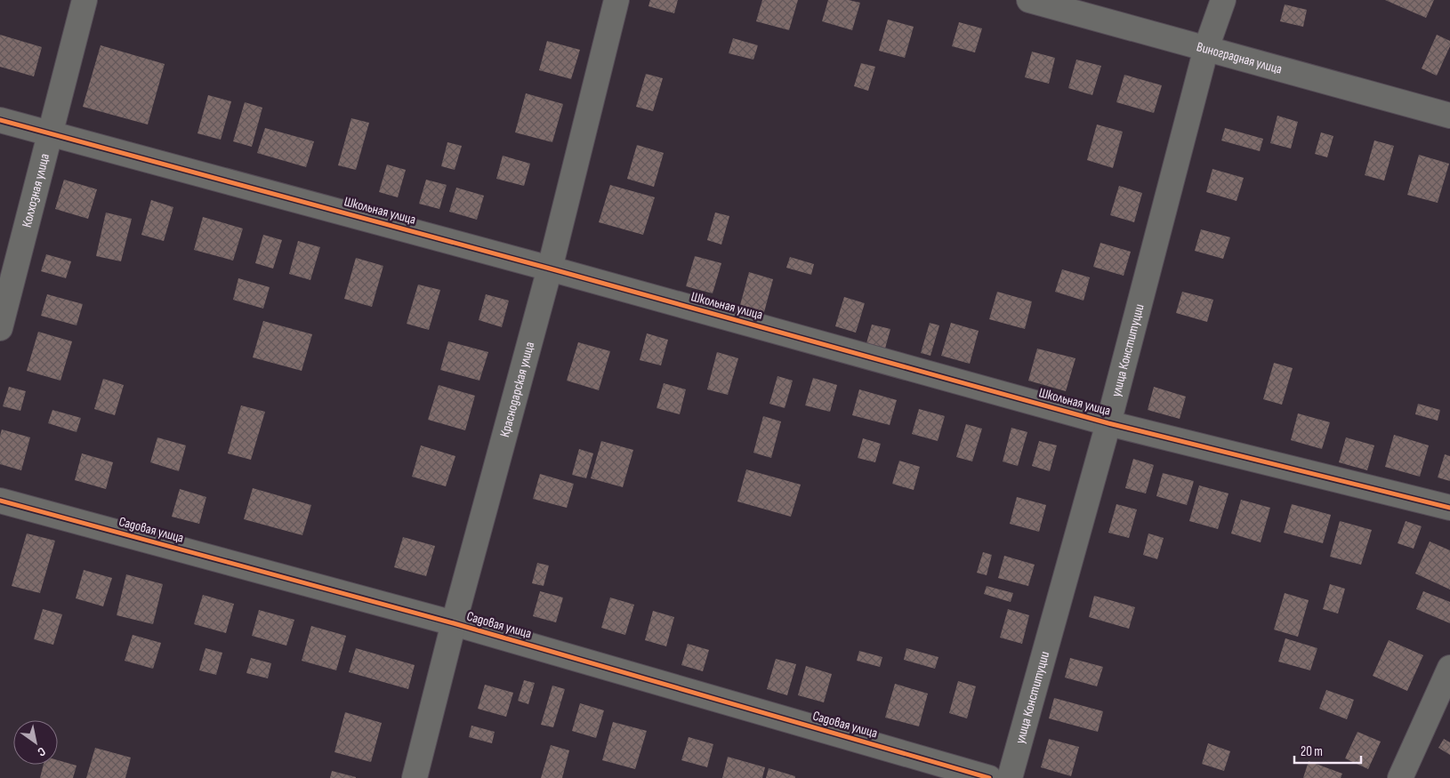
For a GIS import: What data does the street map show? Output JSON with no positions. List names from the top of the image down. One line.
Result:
{"streets":{"street":["Виноградная улица","Колхозная улица","Школьная улица","улица Конституции","Краснодарская улица","Садовая улица"]},"crossings":[["Виноградная улица","улица Конституции"],["Колхозная улица","Школьная улица"],["Школьная улица","улица Конституции"],["Школьная улица","Краснодарская улица"],["Краснодарская улица","Садовая улица"]],"scale_bar":"20 m","north":"bottom right"}
